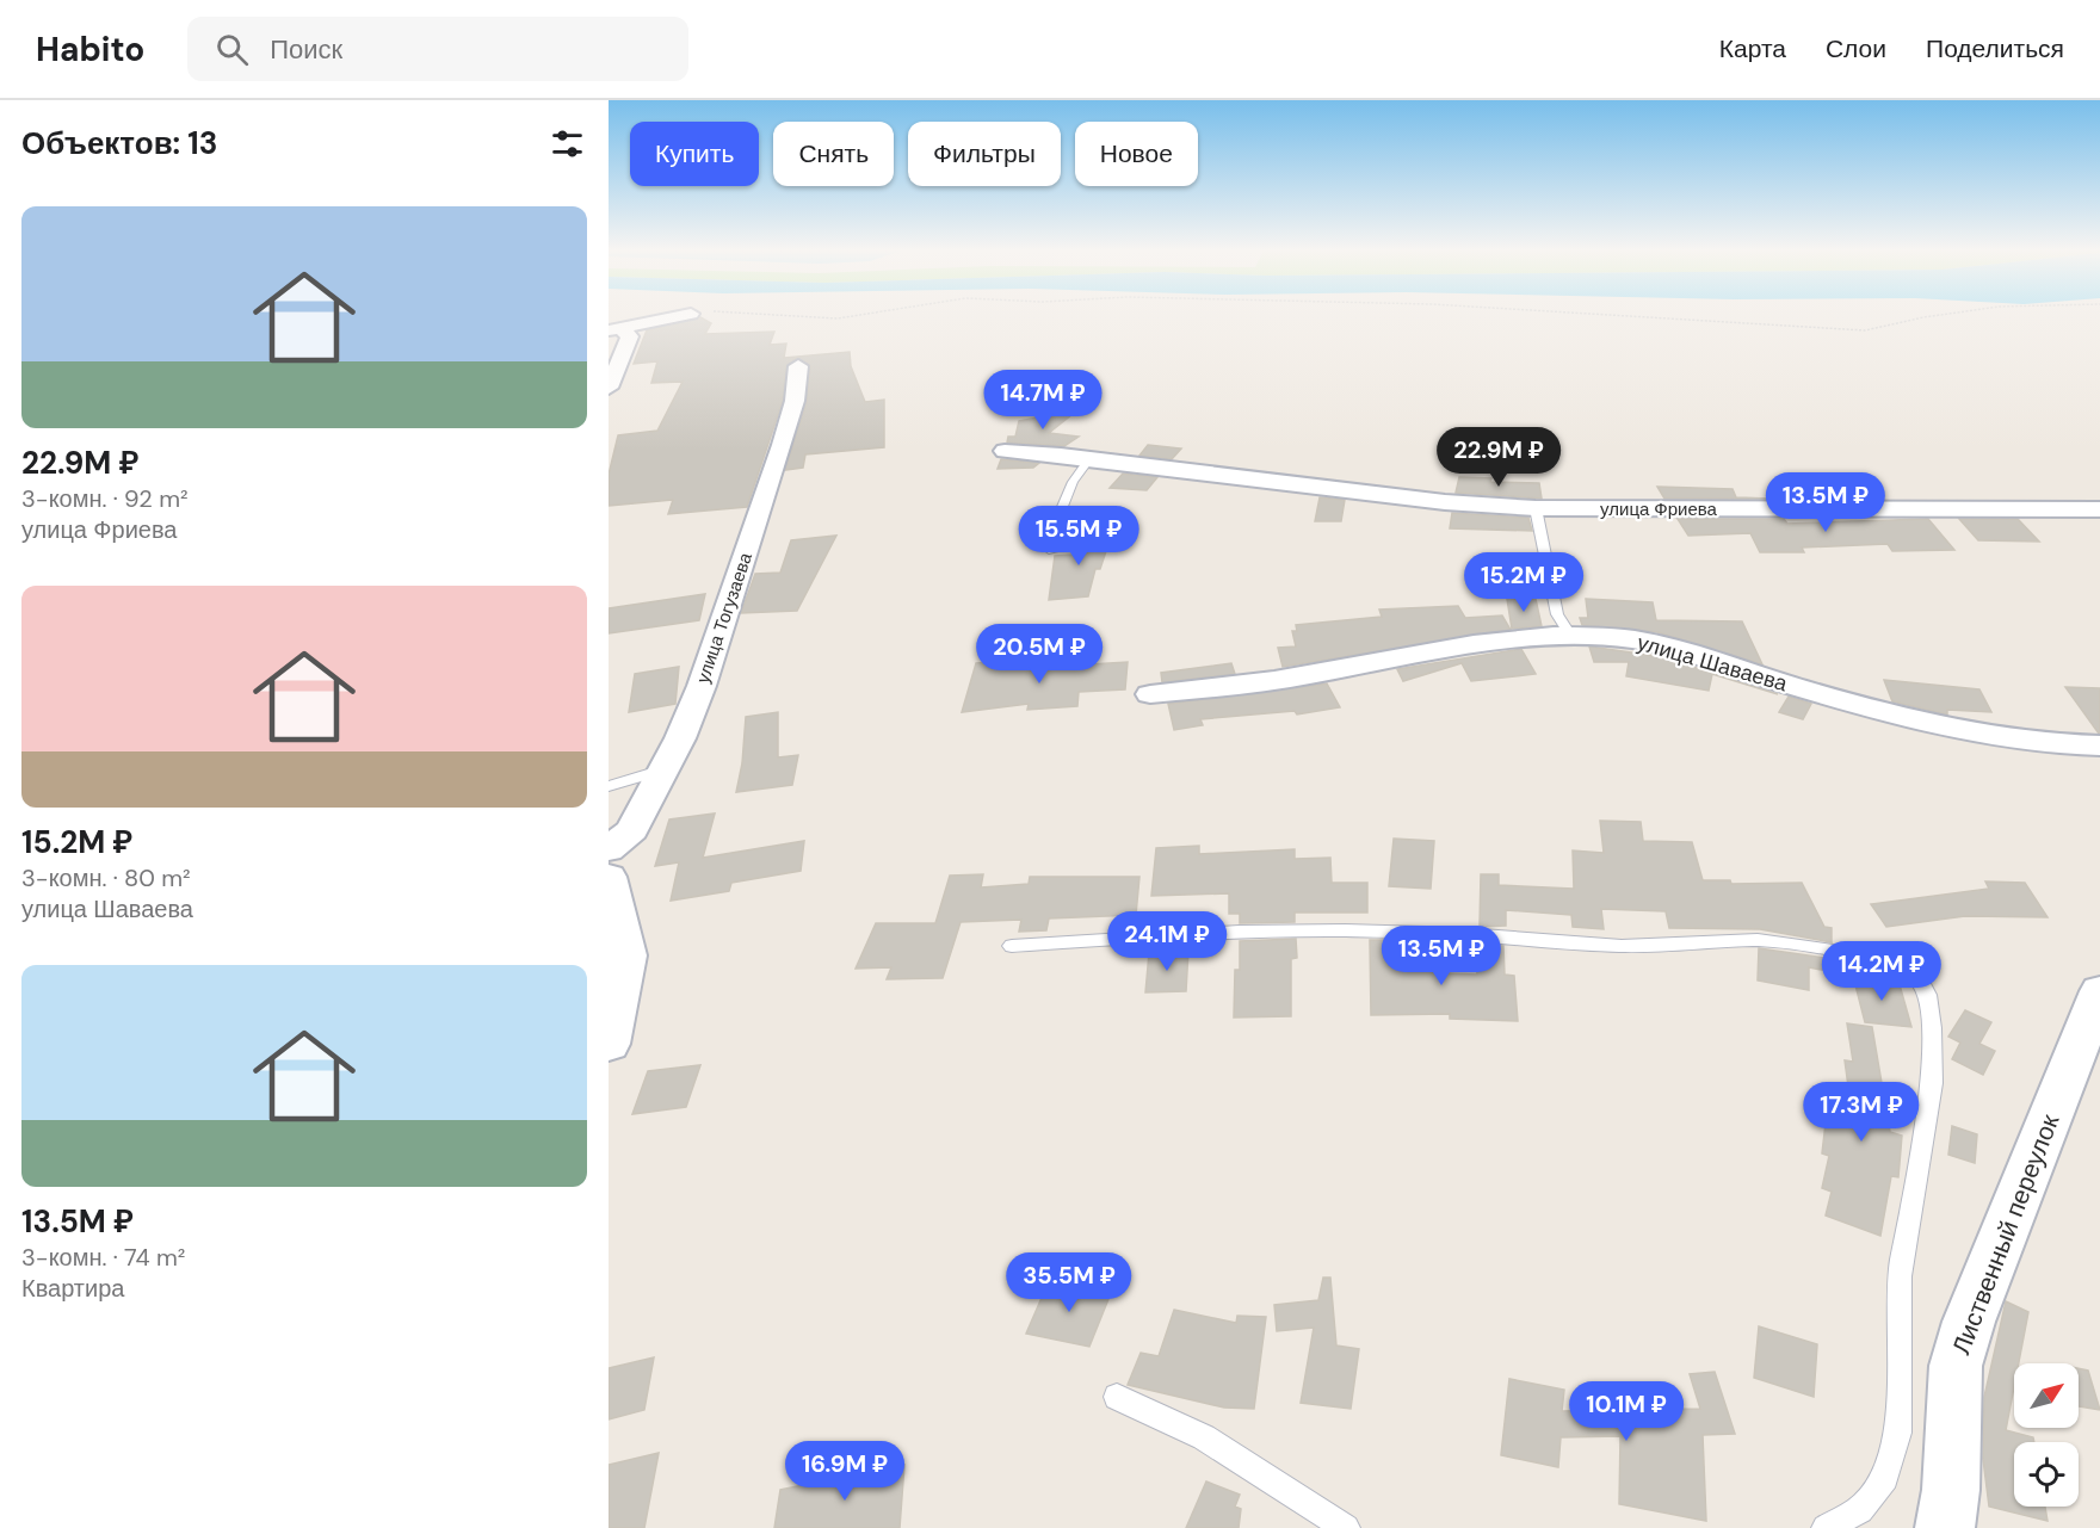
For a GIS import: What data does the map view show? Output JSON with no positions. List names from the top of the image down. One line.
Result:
{"streets":{"street":["улица Фриева","улица Тогузаева","улица Шаваева","Лиственный переулок"]},"north":"top right","page":{"header":"Habito","search":"Поиск","nav":["Карта","Слои","Поделиться"],"heading":"Объектов: 13","chip":["Купить","Снять","Фильтры","Новое"],"list":[{"name":"22.9M ₽","note":"3-комн. · 92 m² · улица Фриева"},{"name":"15.2M ₽","note":"3-комн. · 80 m² · улица Шаваева"},{"name":"13.5M ₽","note":"3-комн. · 74 m² · Квартира"}],"price":["14.7M ₽","22.9M ₽","13.5M ₽","15.5M ₽","15.2M ₽","20.5M ₽","24.1M ₽","13.5M ₽","14.2M ₽","17.3M ₽","35.5M ₽","10.1M ₽","16.9M ₽"]}}
